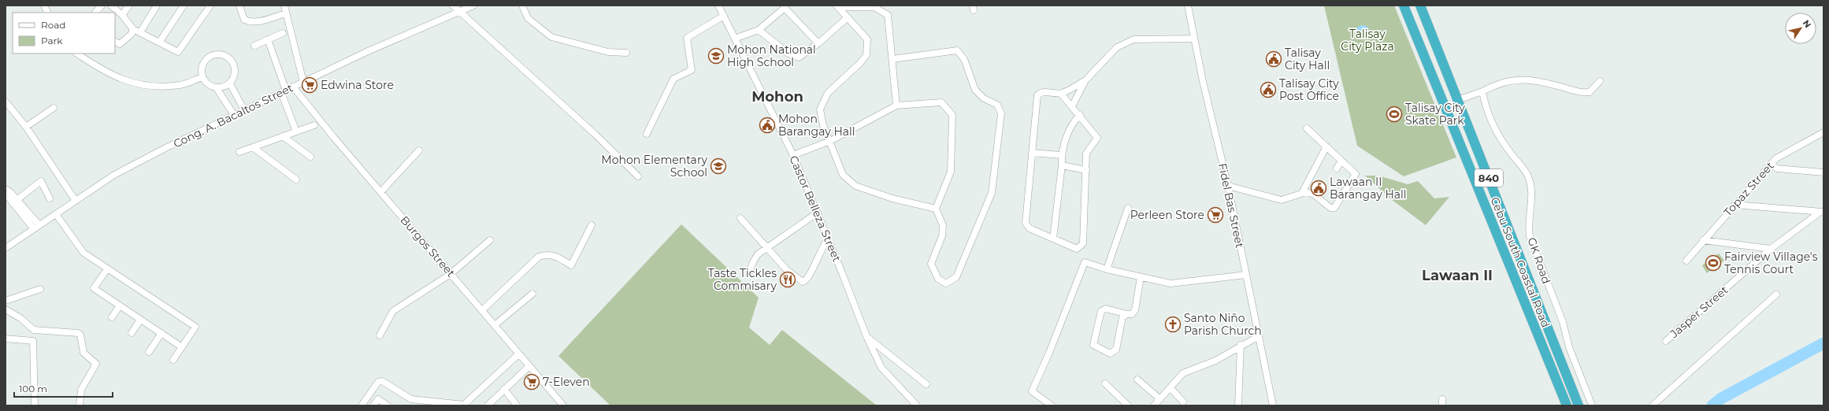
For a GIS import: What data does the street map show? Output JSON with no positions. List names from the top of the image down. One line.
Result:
{"streets":{"highway":["840","Cebu South Coastal Road"],"street":["Cong. A. Bacaltos Street","Topaz Street","Fidel Bas Street","Castor Belleza Street","Burgos Street","GK Road","Jasper Street"]},"crossings":[["Cong. A. Bacaltos Street","Burgos Street"]],"districts":["Mohon","Lawaan II"],"parks":["Talisay City Plaza"],"places":{"school or university":["Mohon National High School","Mohon Elementary School"],"public building":["Talisay City Hall","Talisay City Post Office","Mohon Barangay Hall","Lawaan II Barangay Hall"],"supermarket":["Edwina Store","Perleen Store","7-Eleven"],"sports":["Talisay City Skate Park","Fairview Village's Tennis Court"],"restaurant":["Taste Tickles Commisary"],"church":["Santo Niño Parish Church"]},"legend":["Road","Park"],"scale_bar":"100 m","north":"top right"}
